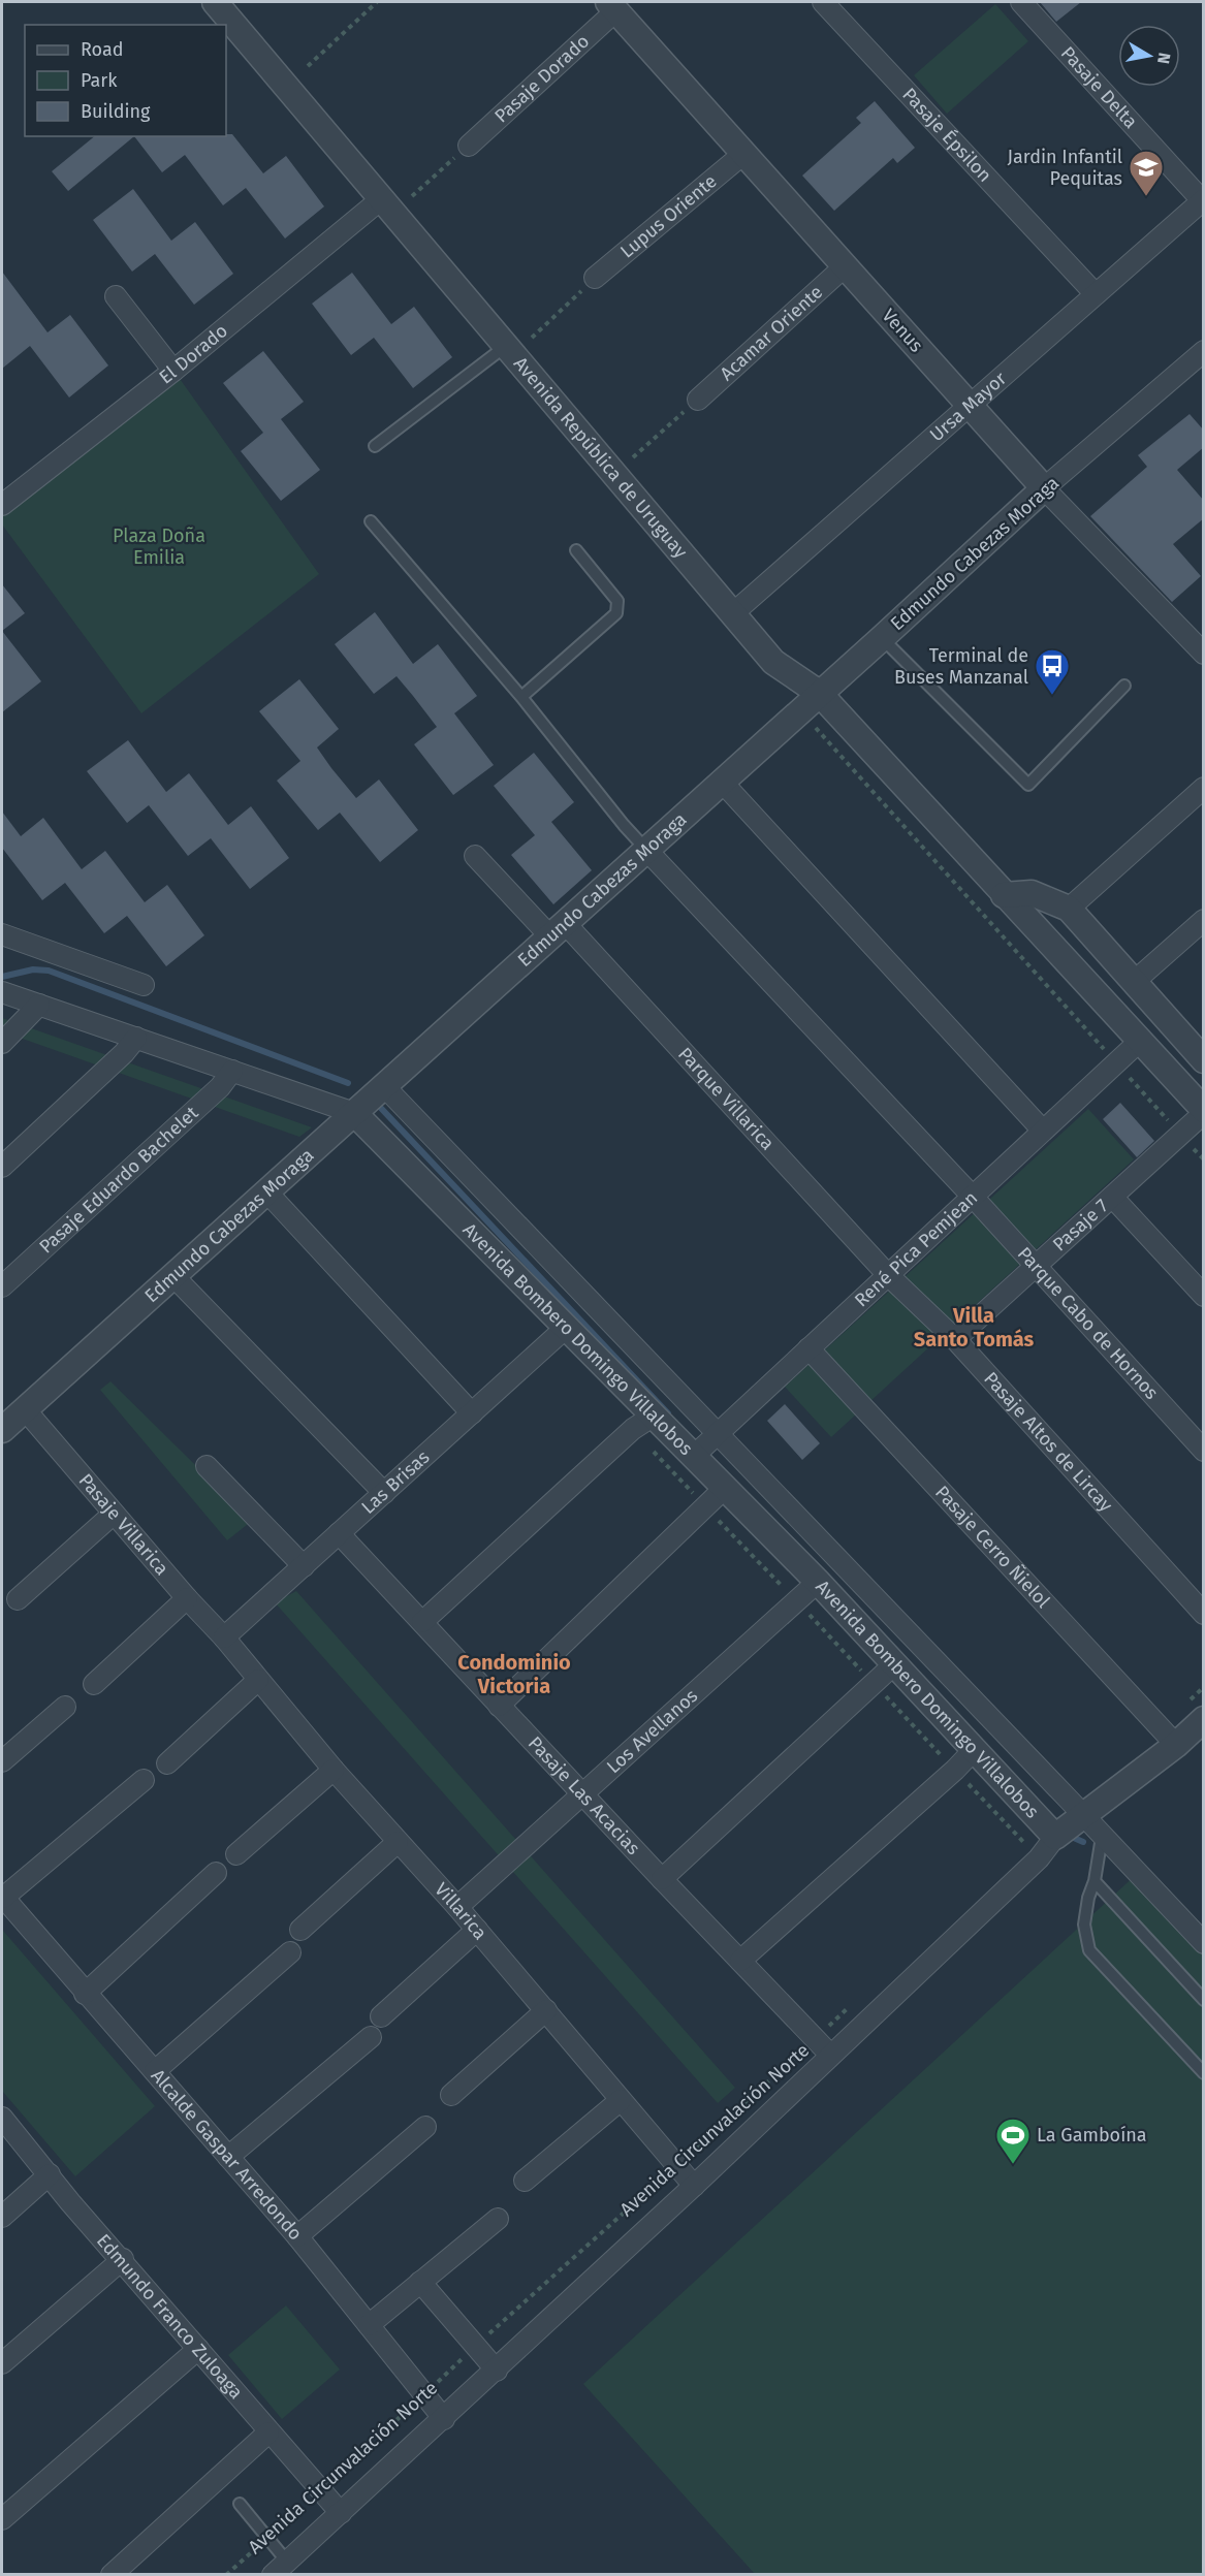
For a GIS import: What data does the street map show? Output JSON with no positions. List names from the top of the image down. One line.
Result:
{"streets":{"street":["Pasaje Dorado","Pasaje Delta","Pasaje Épsilon","Lupus Oriente","Venus","Acamar Oriente","El Dorado","Ursa Mayor","Avenida República de Uruguay","Edmundo Cabezas Moraga","Parque Villarica","Pasaje Eduardo Bachelet","Pasaje 7","René Pica Pemjean","Parque Cabo de Hornos","Avenida Bombero Domingo Villalobos","Pasaje Altos de Lircay","Las Brisas","Pasaje Villarica","Pasaje Cerro Ñielol","Los Avellanos","Pasaje Las Acacias","Villarica","Avenida Circunvalación Norte","Alcalde Gaspar Arredondo","Edmundo Franco Zuloaga"]},"crossings":[["Pasaje Dorado","Venus"],["Pasaje Delta","Ursa Mayor"],["Pasaje Épsilon","Ursa Mayor"],["Lupus Oriente","Venus"],["Venus","Acamar Oriente"],["Venus","Ursa Mayor"],["Venus","Edmundo Cabezas Moraga"],["El Dorado","Avenida República de Uruguay"],["Ursa Mayor","Avenida República de Uruguay"],["Avenida República de Uruguay","Edmundo Cabezas Moraga"],["Avenida República de Uruguay","Pasaje 7"],["Avenida República de Uruguay","René Pica Pemjean"],["Edmundo Cabezas Moraga","Parque Villarica"],["Edmundo Cabezas Moraga","Parque Cabo de Hornos"],["Edmundo Cabezas Moraga","Avenida Bombero Domingo Villalobos"],["Edmundo Cabezas Moraga","Pasaje Villarica"],["Parque Villarica","René Pica Pemjean"],["Parque Villarica","Pasaje Altos de Lircay"],["Pasaje Eduardo Bachelet","Avenida Bombero Domingo Villalobos"],["Pasaje 7","Parque Cabo de Hornos"],["Pasaje 7","Pasaje Altos de Lircay"],["René Pica Pemjean","Parque Cabo de Hornos"],["René Pica Pemjean","Avenida Bombero Domingo Villalobos"],["René Pica Pemjean","Pasaje Altos de Lircay"],["René Pica Pemjean","Pasaje Cerro Ñielol"],["Avenida Bombero Domingo Villalobos","Las Brisas"],["Avenida Bombero Domingo Villalobos","Los Avellanos"],["Avenida Bombero Domingo Villalobos","Avenida Circunvalación Norte"],["Las Brisas","Pasaje Villarica"],["Las Brisas","Pasaje Las Acacias"],["Las Brisas","Villarica"],["Pasaje Villarica","Villarica"],["Pasaje Cerro Ñielol","Avenida Circunvalación Norte"],["Los Avellanos","Pasaje Las Acacias"],["Los Avellanos","Villarica"],["Pasaje Las Acacias","Avenida Circunvalación Norte"],["Villarica","Avenida Circunvalación Norte"],["Avenida Circunvalación Norte","Alcalde Gaspar Arredondo"],["Avenida Circunvalación Norte","Edmundo Franco Zuloaga"]],"districts":["Villa Santo Tomás","Condominio Victoria"],"parks":["Plaza Doña Emilia"],"places":{"school or university":["Jardin Infantil Pequitas"],"bus stop":["Terminal de Buses Manzanal"],"sports":["La Gamboína"]},"legend":["Road","Park","Building"],"north":"right"}
